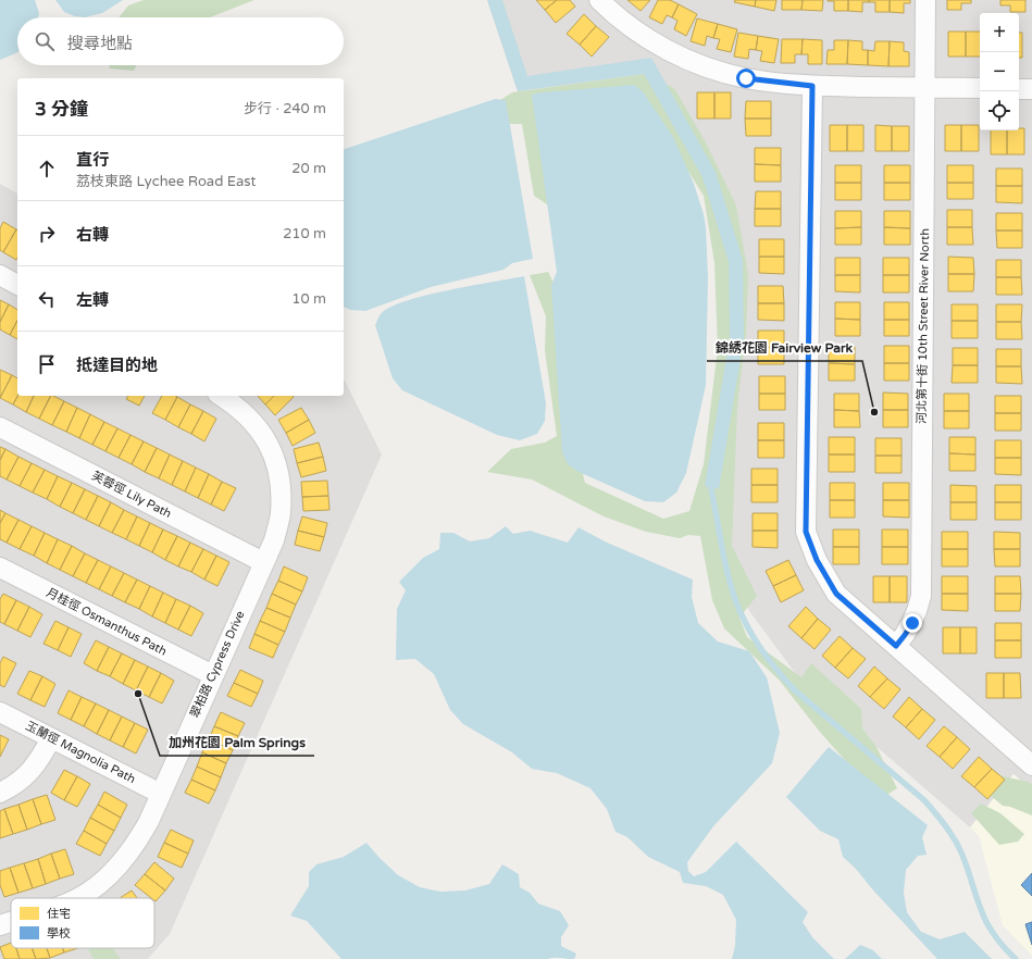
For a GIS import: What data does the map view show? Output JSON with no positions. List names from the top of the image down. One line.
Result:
{"streets":{"street":["河北第十街 10th Street River North","芙蓉徑 Lily Path","月桂徑 Osmanthus Path","翠柏路 Cypress Drive","玉蘭徑 Magnolia Path"]},"crossings":[["芙蓉徑 Lily Path","翠柏路 Cypress Drive"],["月桂徑 Osmanthus Path","翠柏路 Cypress Drive"],["翠柏路 Cypress Drive","玉蘭徑 Magnolia Path"]],"places":["錦綉花園 Fairview Park","加州花園 Palm Springs"],"legend":["住宅","學校"],"page":{"map_buttons":["+","−"],"search":"搜尋地點","heading":["3 分鐘","步行 · 240 m"],"list":[["直行","荔枝東路 Lychee Road East","20 m"],["右轉","210 m"],["左轉","10 m"],"抵達目的地"]}}
